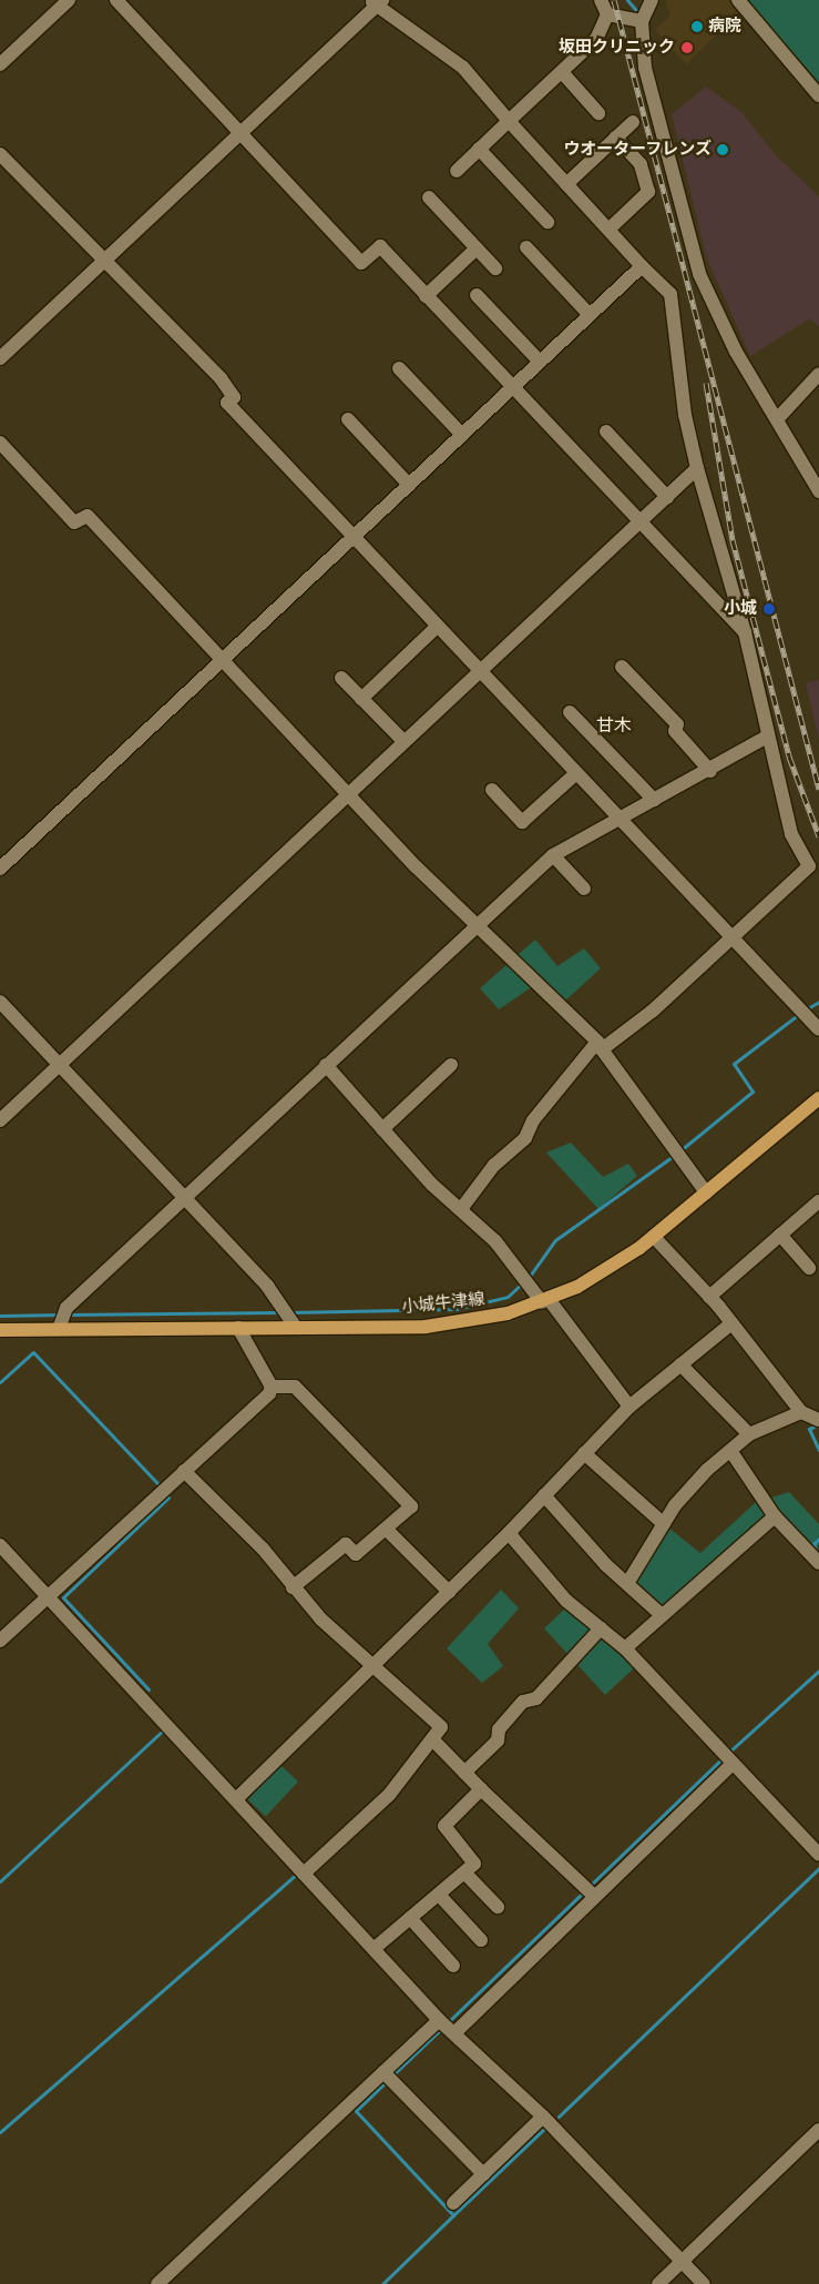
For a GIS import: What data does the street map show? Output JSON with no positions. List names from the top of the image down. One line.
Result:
{"streets":{"main road":["小城牛津線"]},"districts":["甘木"],"places":["病院","坂田クリニック","ウオーターフレンズ","小城"]}
